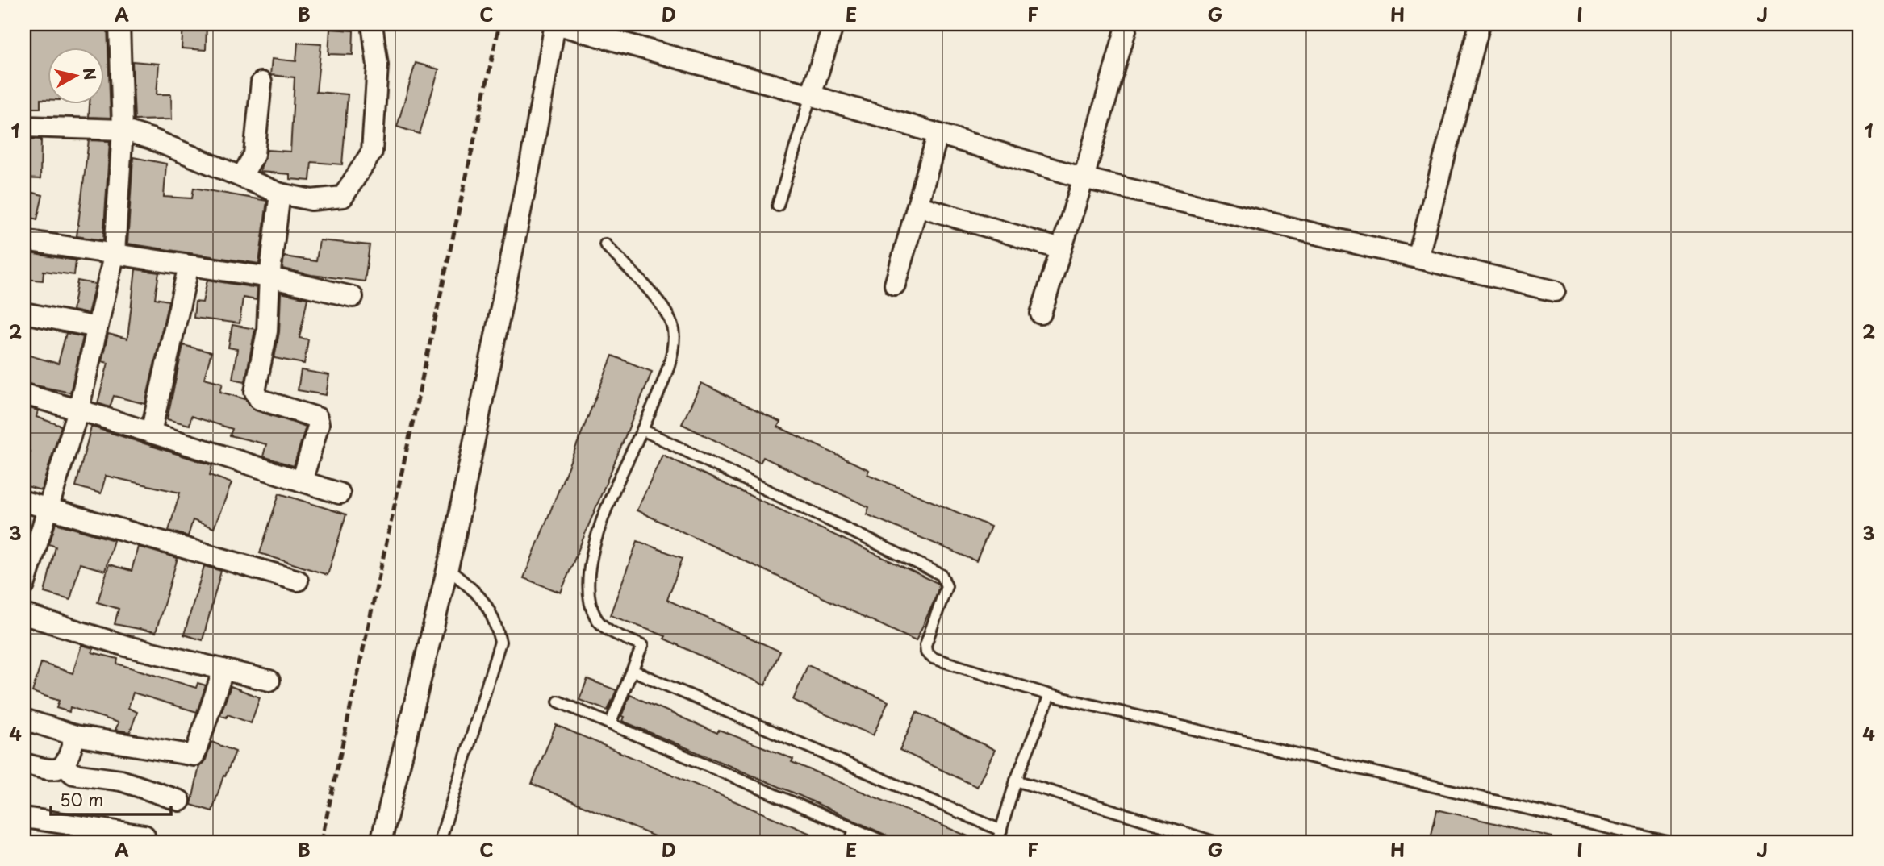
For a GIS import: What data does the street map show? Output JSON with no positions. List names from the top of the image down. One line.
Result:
{"scale_bar":"50 m","north":"right","grid":{"columns":["A","B","C","D","E","F","G","H","I","J"],"rows":["1","2","3","4"]}}
